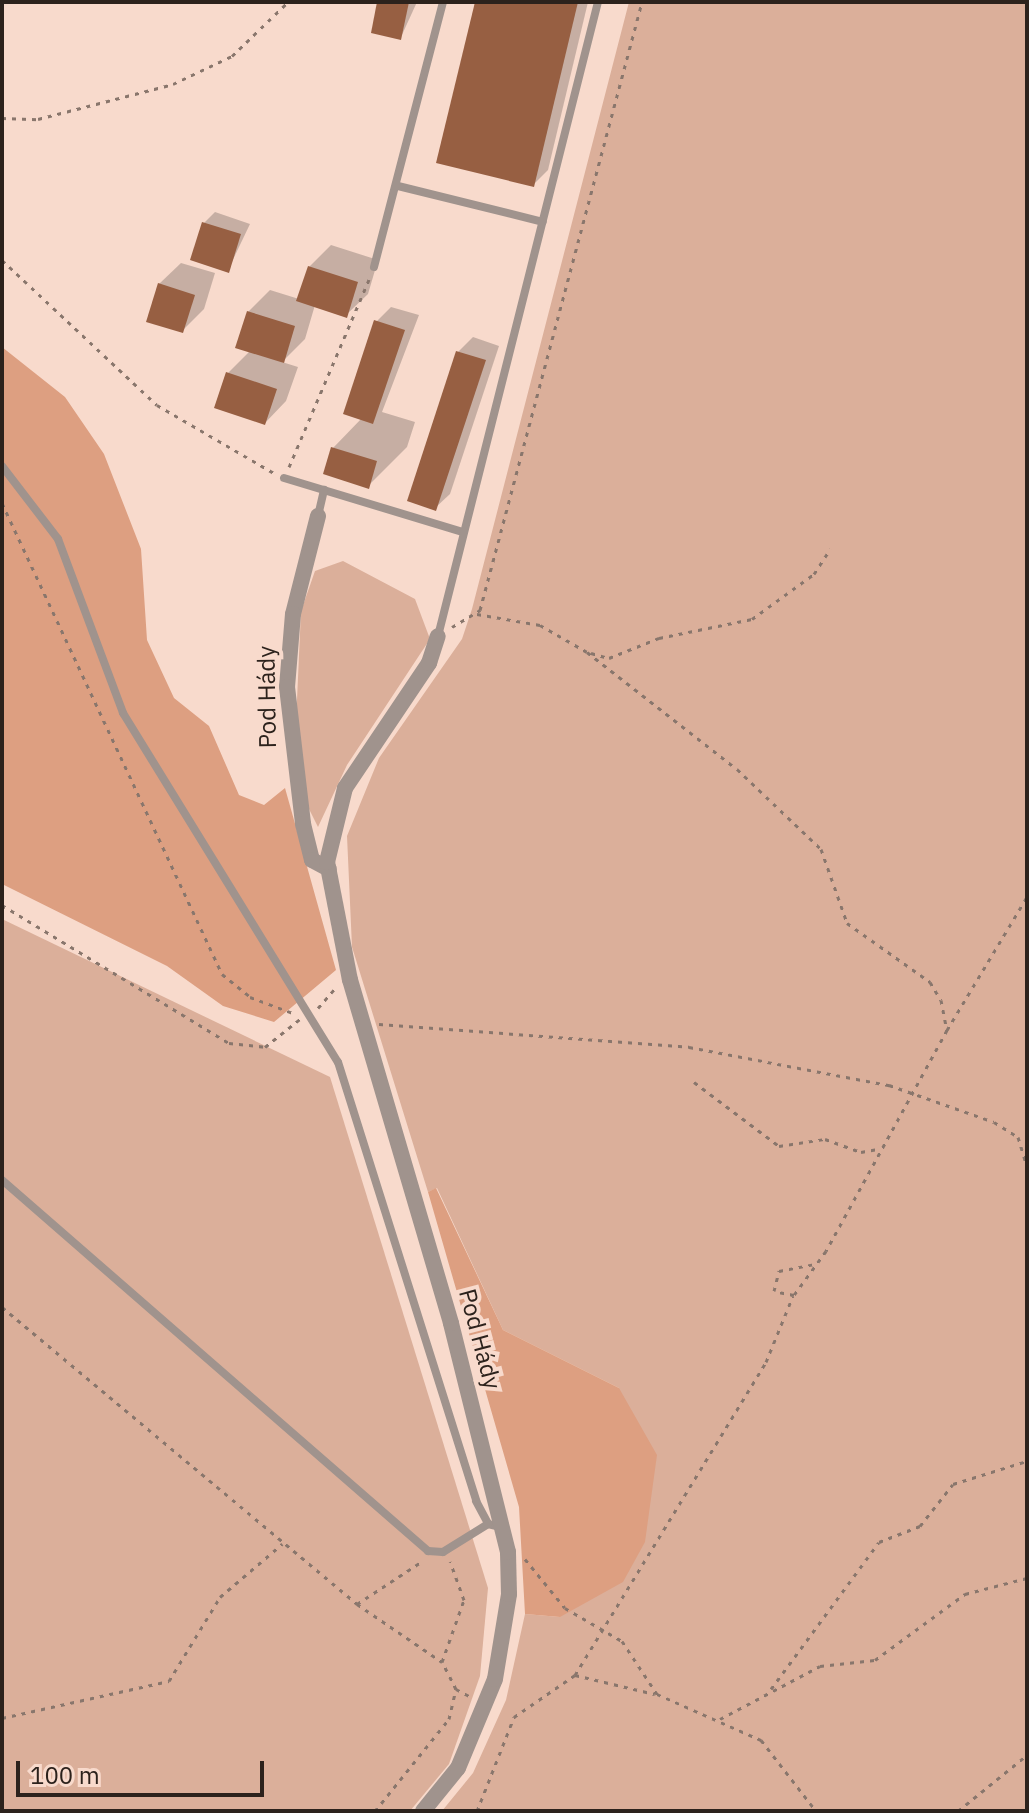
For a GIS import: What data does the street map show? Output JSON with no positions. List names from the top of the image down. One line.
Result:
{"streets":{"street":["Pod Hády"]},"scale_bar":"100 m"}
